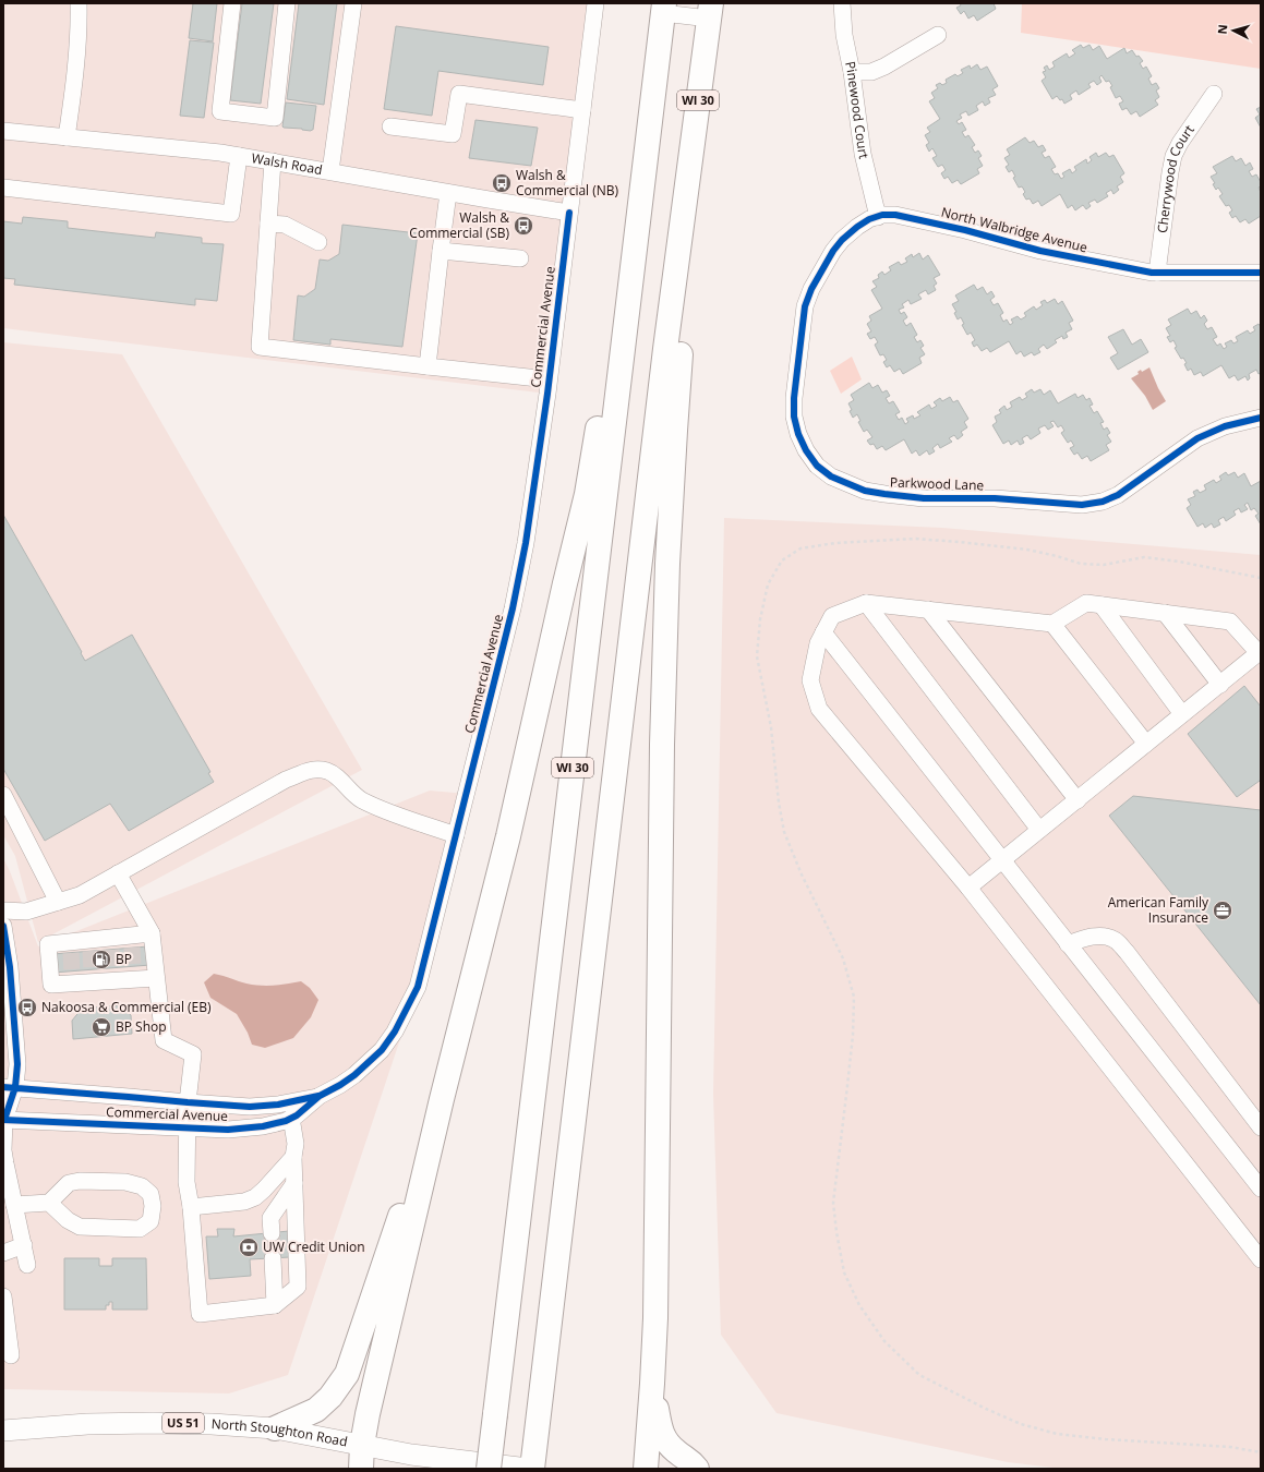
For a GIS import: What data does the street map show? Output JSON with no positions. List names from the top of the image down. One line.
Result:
{"streets":{"highway":["WI 30"],"main road":["US 51","North Stoughton Road"],"street":["Pinewood Court","Walsh Road","Cherrywood Court","North Walbridge Avenue","Commercial Avenue","Parkwood Lane"]},"crossings":[["Pinewood Court","North Walbridge Avenue"],["Walsh Road","Commercial Avenue"],["Cherrywood Court","North Walbridge Avenue"],["North Walbridge Avenue","Parkwood Lane"]],"places":{"bus stop":["Walsh & Commercial (NB)","Walsh & Commercial (SB)","Nakoosa & Commercial (EB)"],"office":["American Family Insurance"],"fuel station":["BP"],"supermarket":["BP Shop"],"bank":["UW Credit Union"]},"north":"left"}
